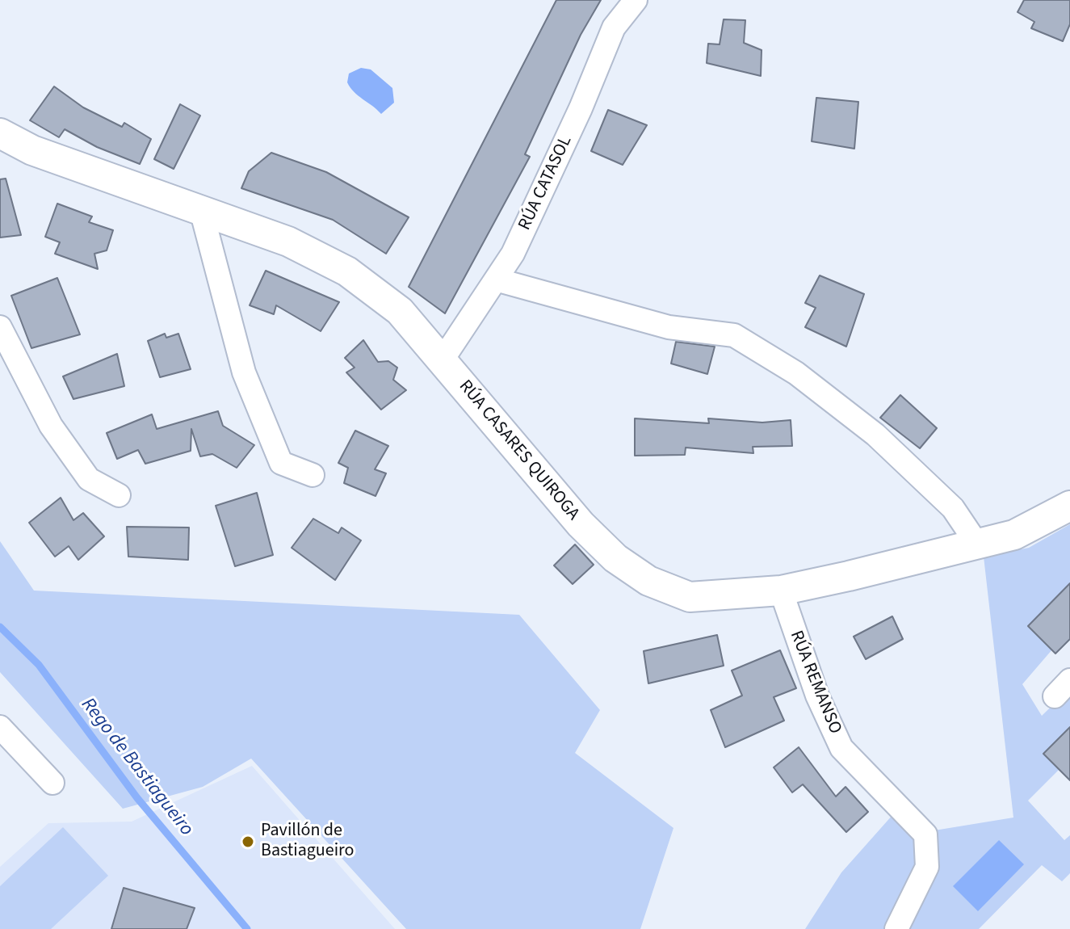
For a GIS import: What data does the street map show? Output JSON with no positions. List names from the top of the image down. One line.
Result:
{"streets":{"street":["RÚA CATASOL","RÚA CASARES QUIROGA","RÚA REMANSO"]},"crossings":[["RÚA CATASOL","RÚA CASARES QUIROGA"],["RÚA CASARES QUIROGA","RÚA REMANSO"]],"water":["Rego de Bastiagueiro"],"places":["Pavillón de Bastiagueiro"]}
